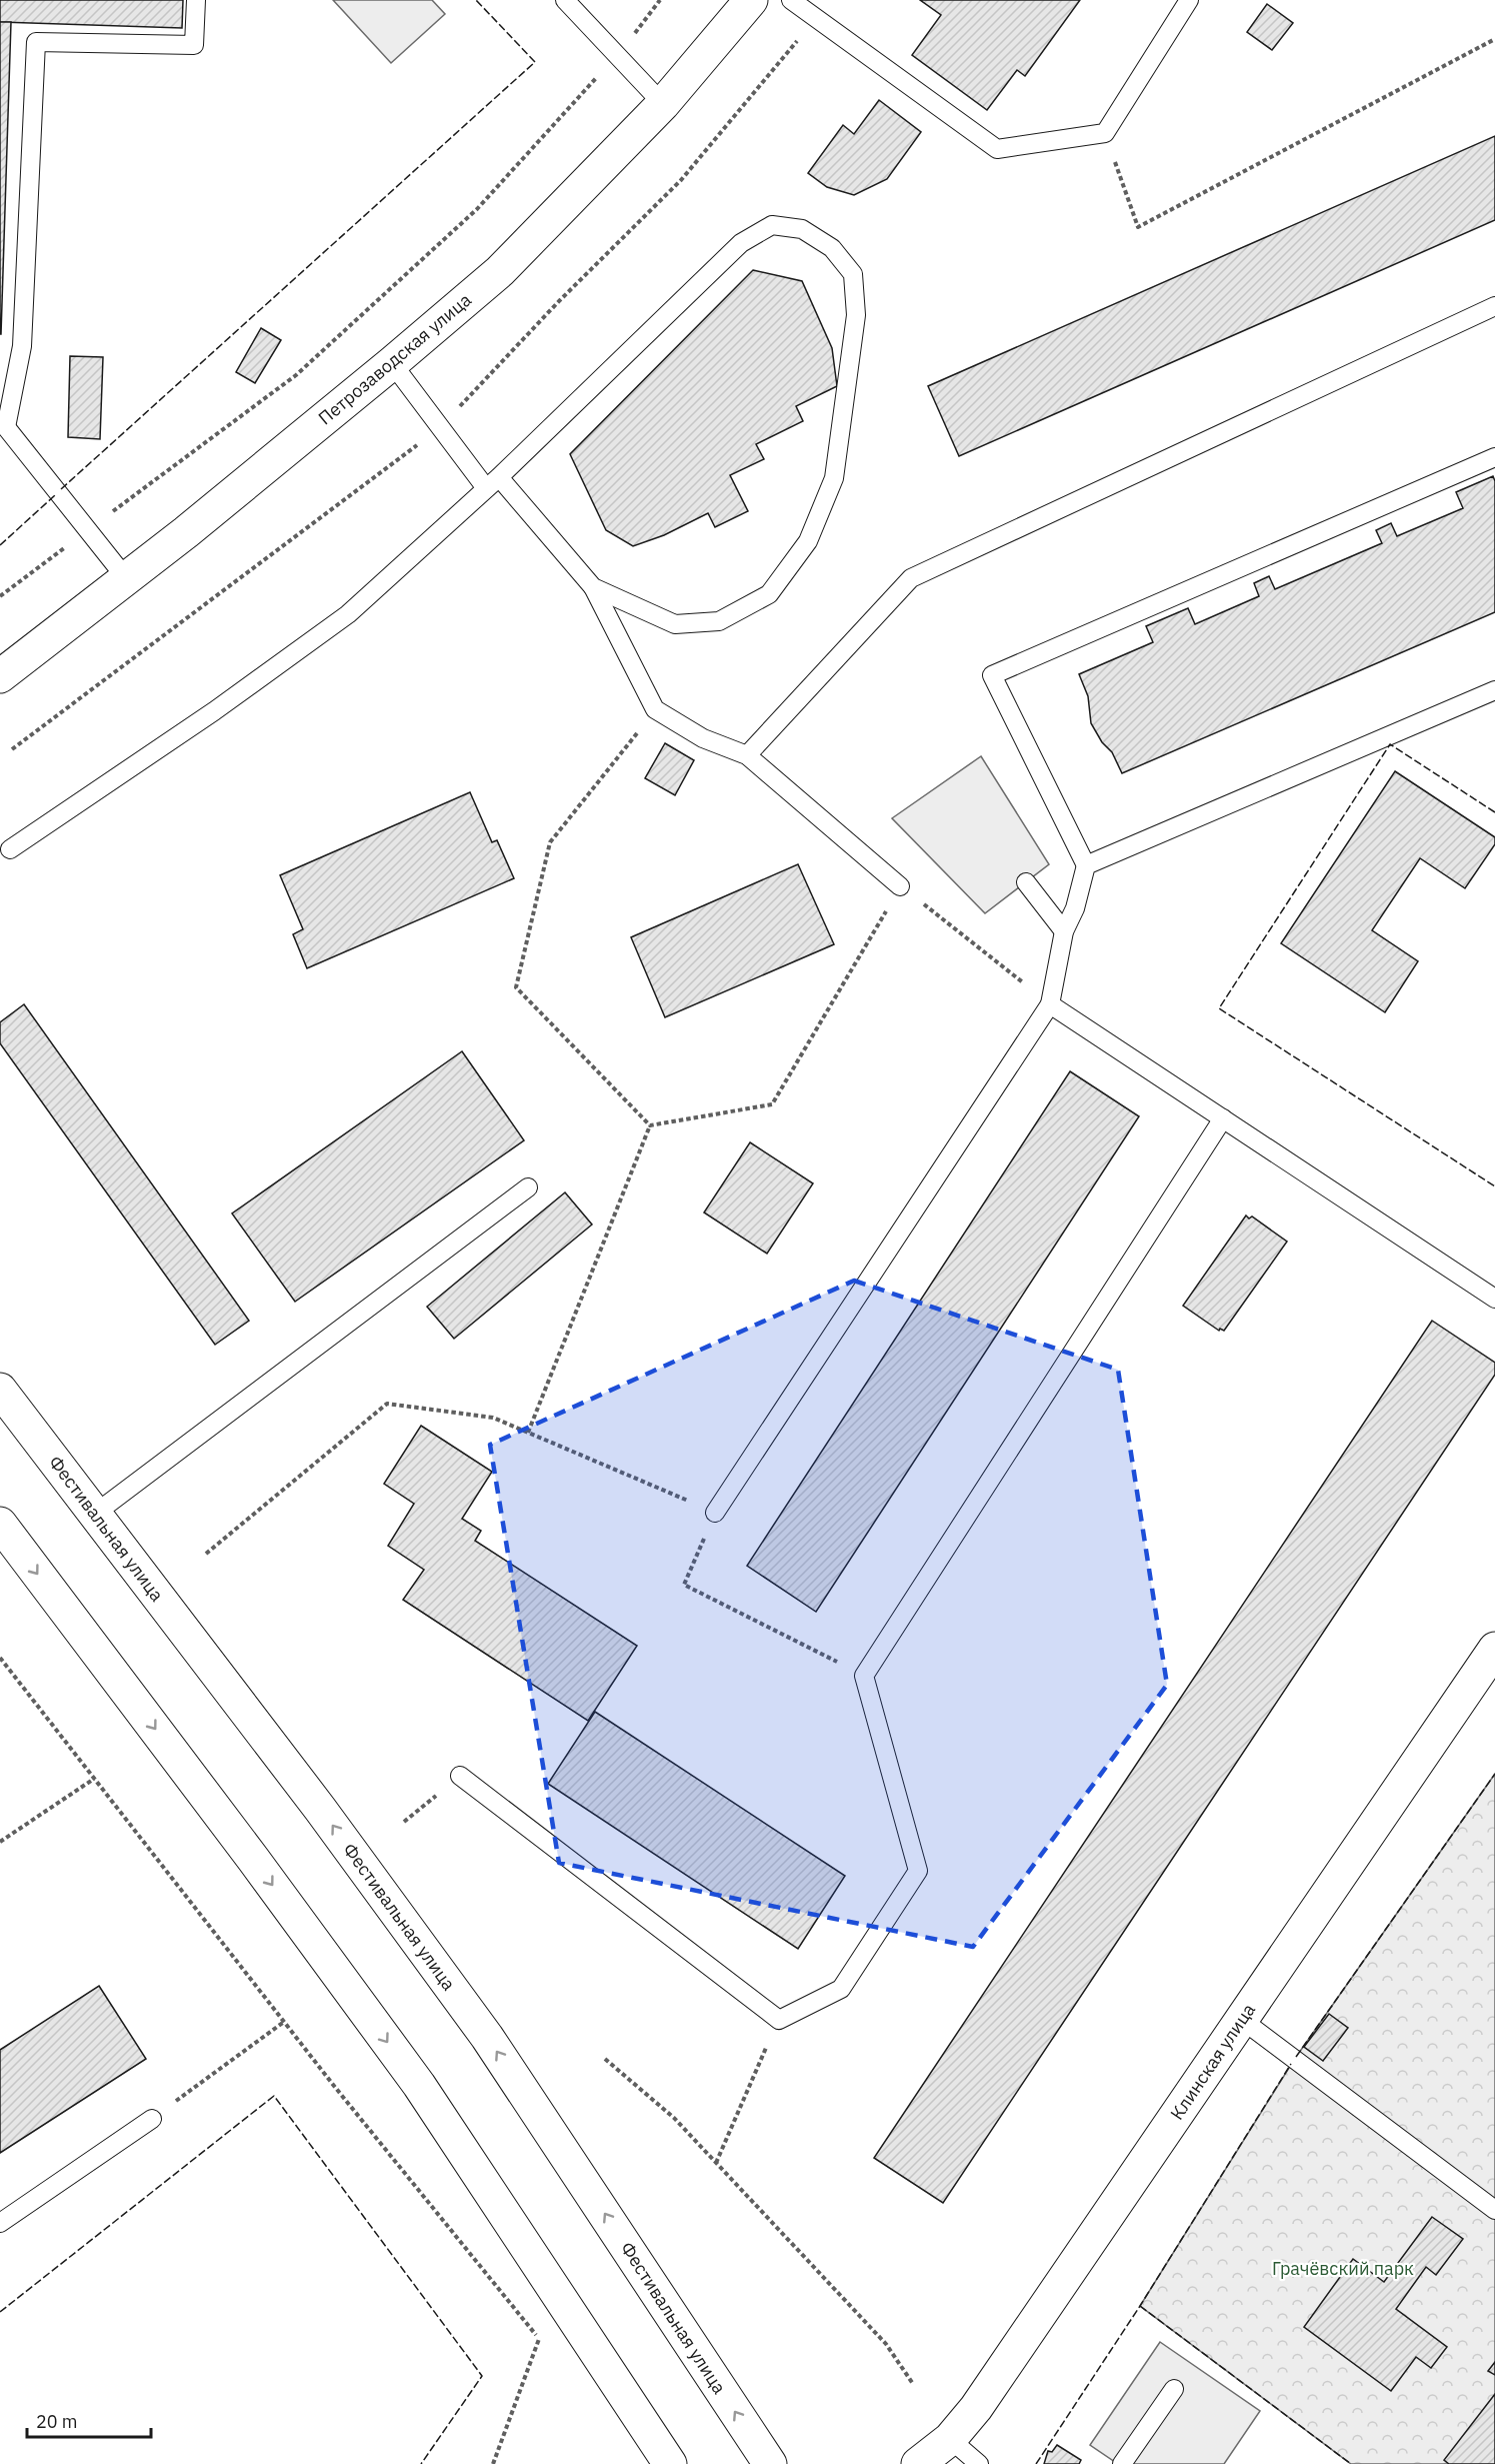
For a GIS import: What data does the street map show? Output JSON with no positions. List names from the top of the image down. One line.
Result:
{"streets":{"main road":["Петрозаводская улица","Фестивальная улица","Клинская улица"]},"parks":["Грачёвский парк"],"scale_bar":"20 m"}
